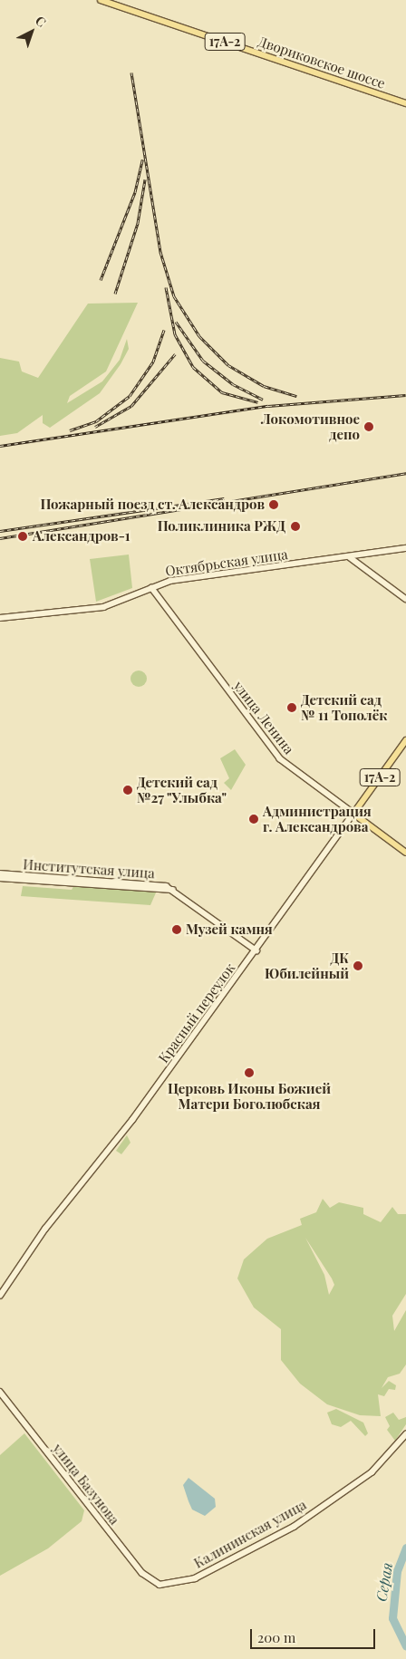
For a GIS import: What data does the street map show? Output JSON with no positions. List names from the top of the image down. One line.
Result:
{"streets":{"main road":["17А-2","Двориковское шоссе","Октябрьская улица","улица Ленина","Институтская улица","Красный переулок","улица Базунова","Калининская улица"]},"crossings":[["Октябрьская улица","улица Ленина"],["улица Ленина","Красный переулок"],["Институтская улица","Красный переулок"],["улица Базунова","Калининская улица"]],"water":["Серая"],"places":["Локомотивное депо","Пожарный поезд ст. Александров","Поликлиника РЖД","Александров-1","Детский сад № 11 Тополёк","Детский сад №27 \"Улыбка\"","Администрация г. Александрова","Музей камня","ДК Юбилейный","Церковь Иконы Божией Матери Боголюбская"],"scale_bar":"200 m","north":"top right"}
